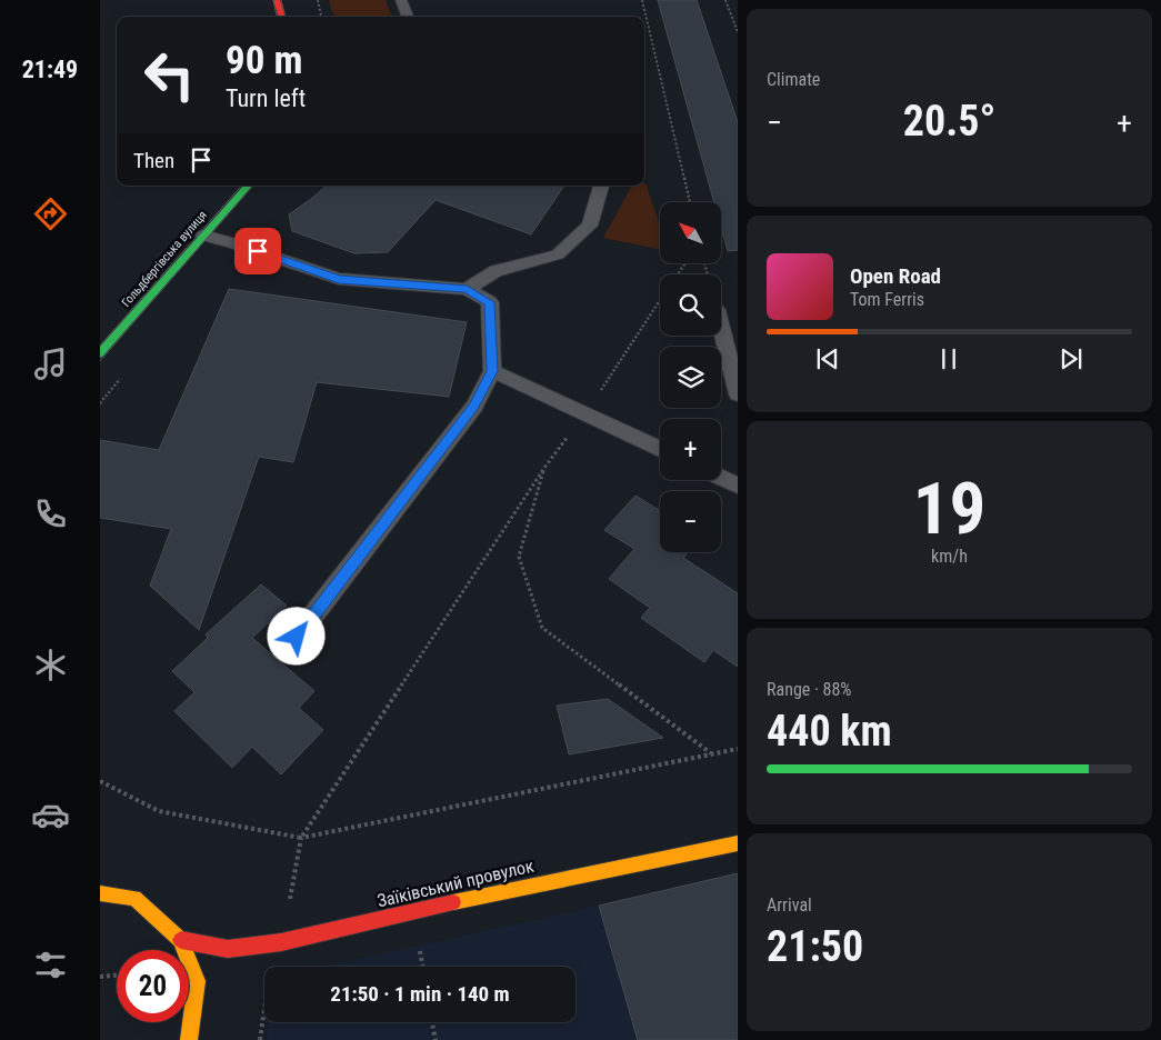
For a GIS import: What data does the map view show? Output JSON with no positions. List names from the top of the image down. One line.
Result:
{"streets":{"street":["Гольдбергівська вулиця","Заїківський провулок"]},"north":"top left","page":{"tabs":"21:49","tile":["Climate",["19","km/h"],["Range · 88%","440 km"],["Arrival","21:50"]],"turn":["90 m","Turn left"],"heat":["−","20.5°","+"],"then":"Then","map_buttons":["+","−"],"song":["Open Road","Tom Ferris"],"limit":"20","trip":"21:50 · 1 min · 140 m"}}
